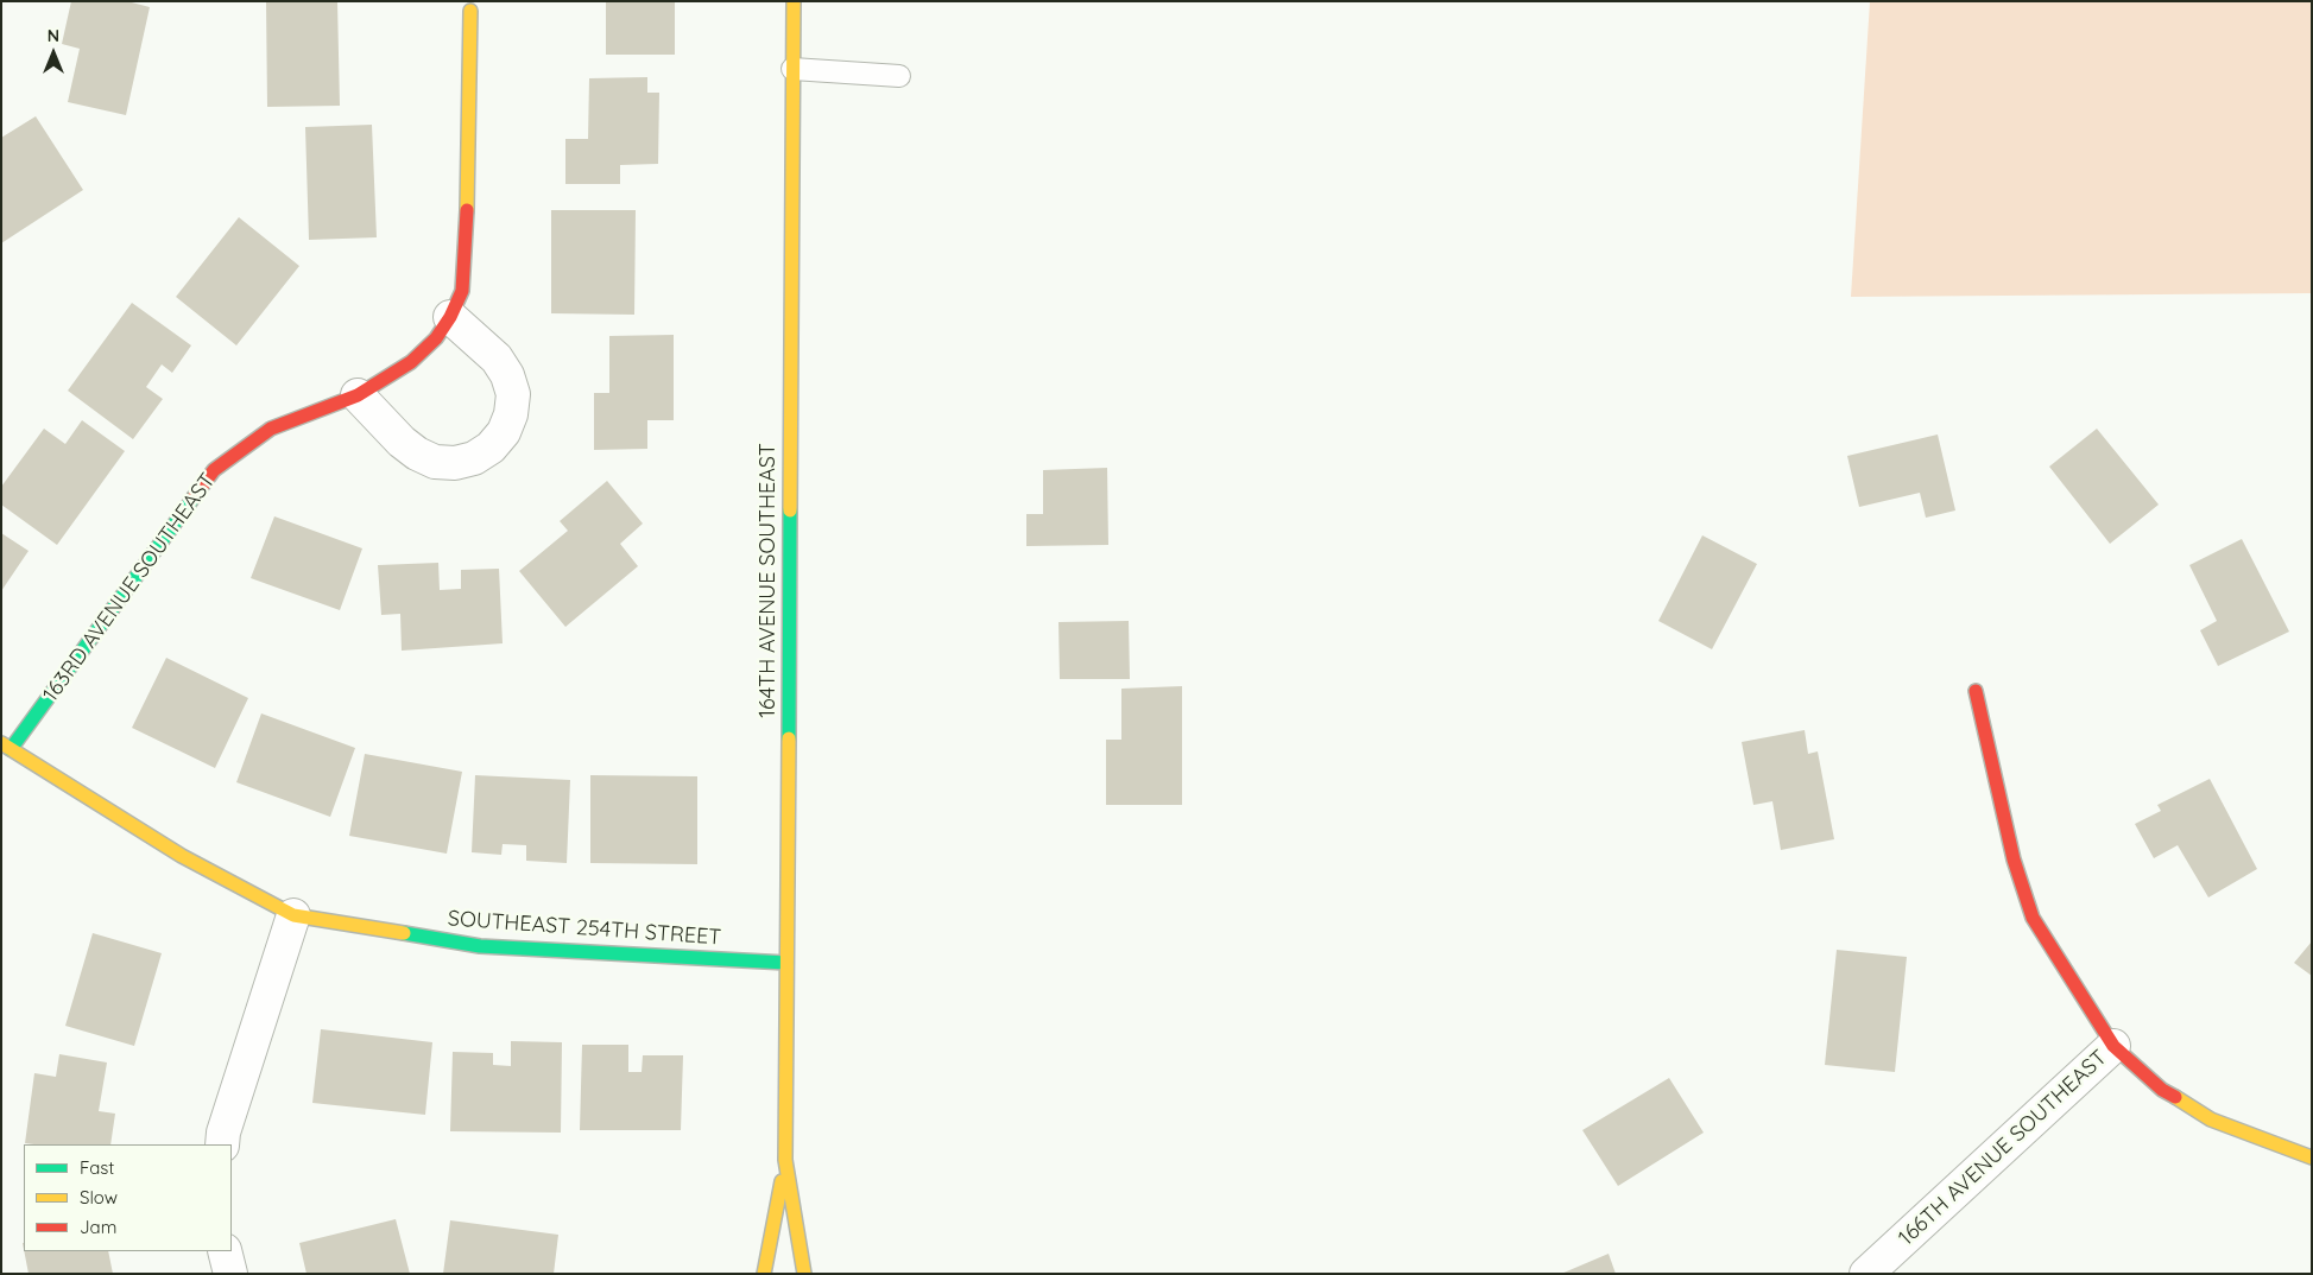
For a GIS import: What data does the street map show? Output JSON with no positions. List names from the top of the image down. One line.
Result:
{"streets":{"street":["164TH AVENUE SOUTHEAST","163RD AVENUE SOUTHEAST","SOUTHEAST 254TH STREET","166TH AVENUE SOUTHEAST"]},"crossings":[["164TH AVENUE SOUTHEAST","SOUTHEAST 254TH STREET"],["163RD AVENUE SOUTHEAST","SOUTHEAST 254TH STREET"]],"legend":["Fast","Slow","Jam"],"north":"top"}
